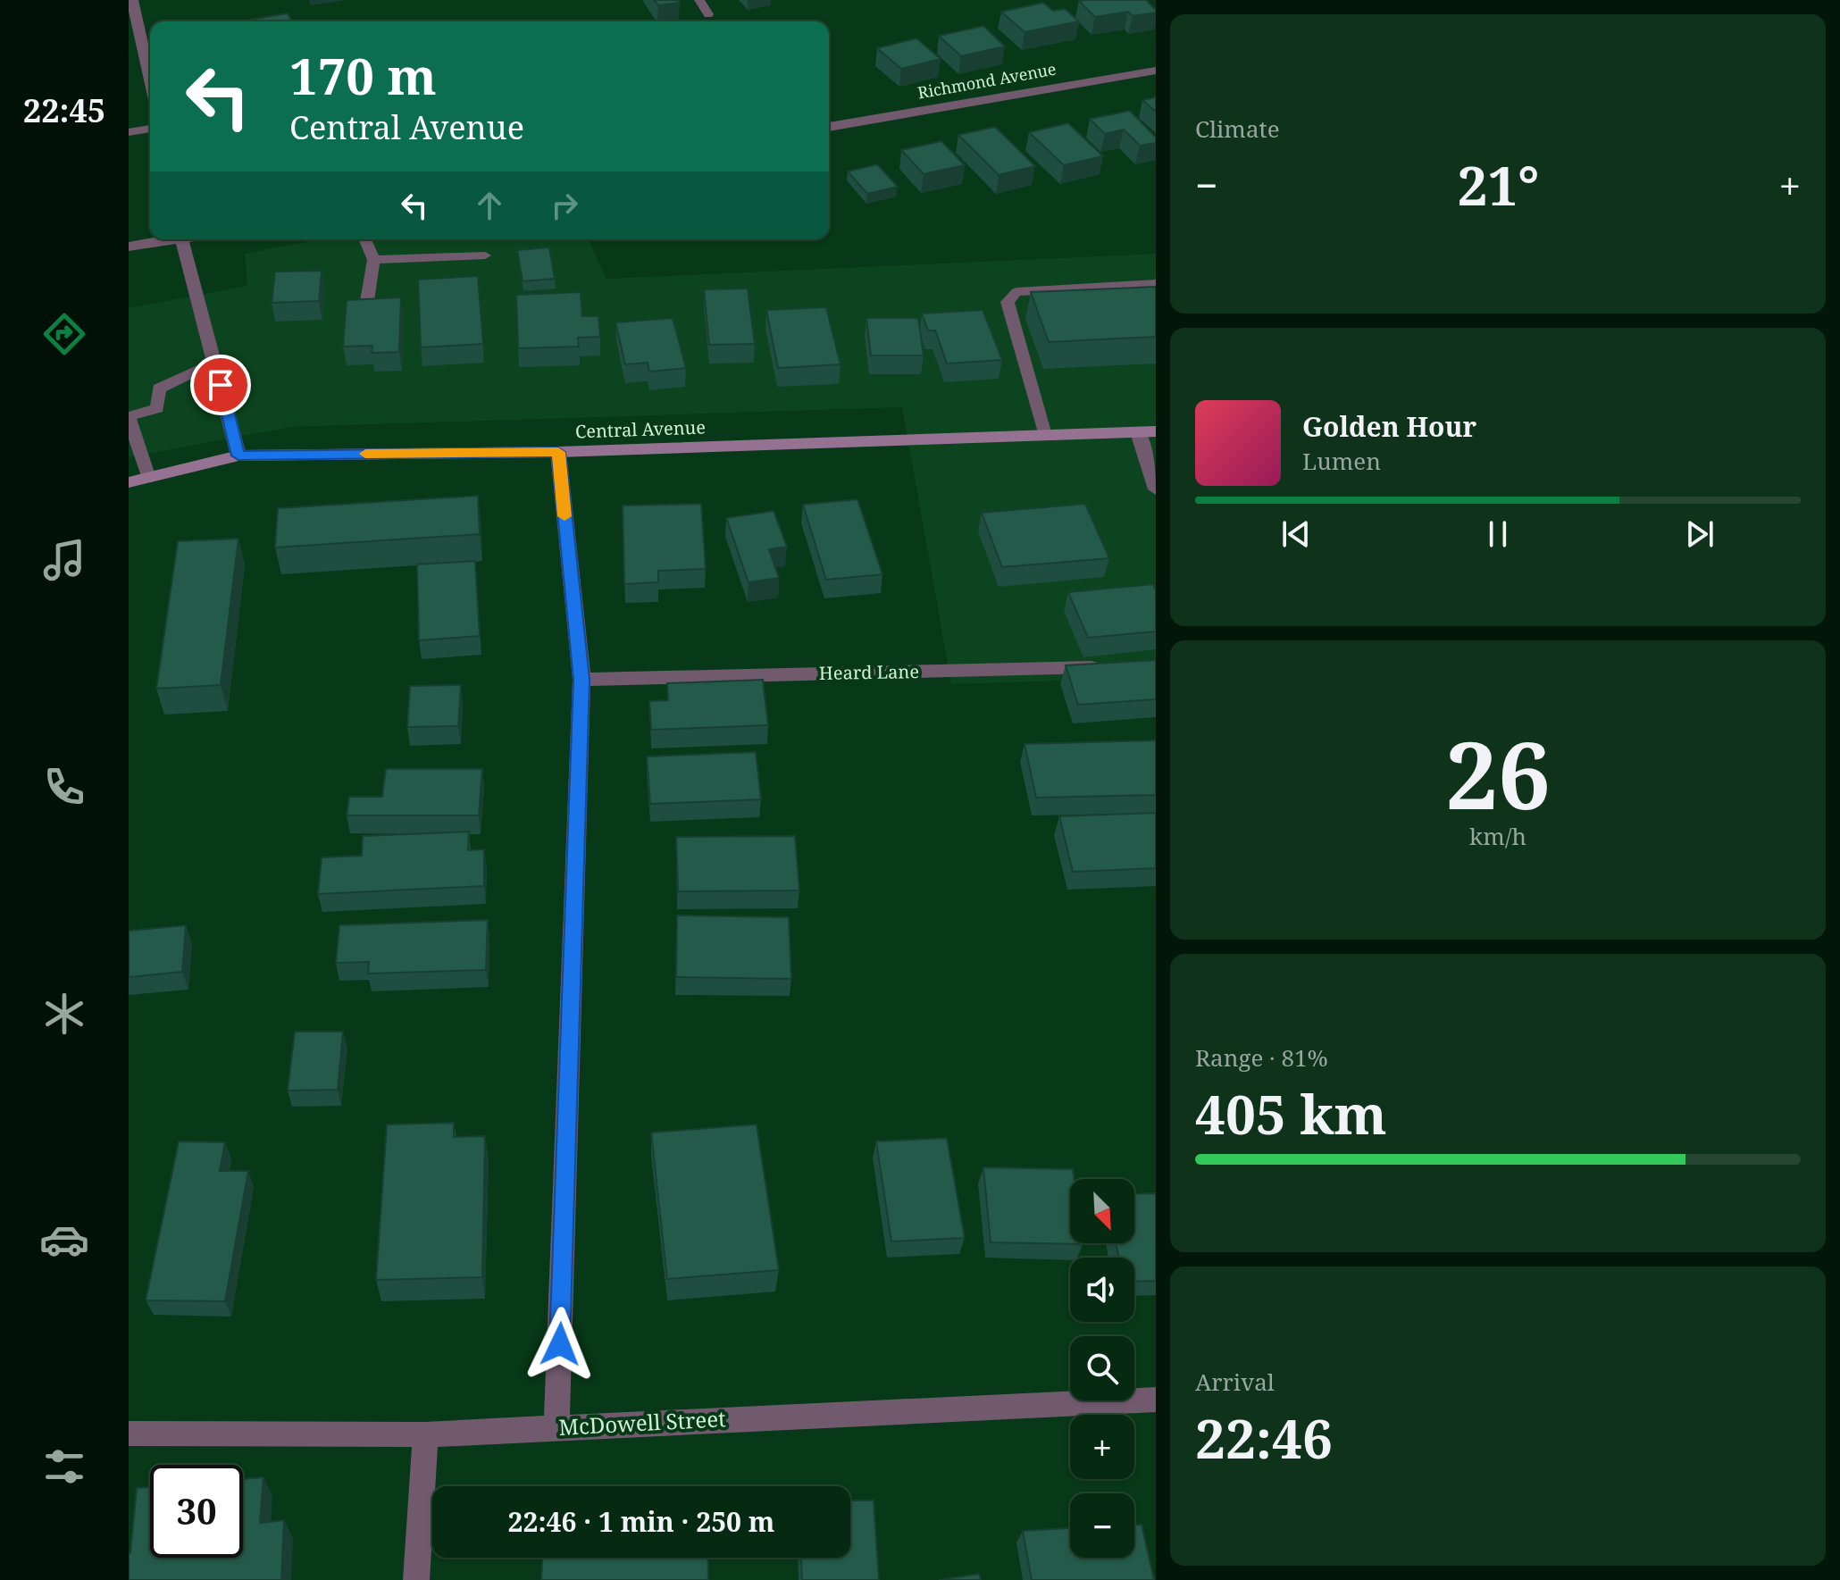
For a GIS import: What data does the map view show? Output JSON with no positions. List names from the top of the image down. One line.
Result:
{"streets":{"main road":["Central Avenue"],"street":["Richmond Avenue","Heard Lane","McDowell Street"]},"north":"bottom right","page":{"tabs":"22:45","tile":["Climate",["26","km/h"],["Range · 81%","405 km"],["Arrival","22:46"]],"turn":["170 m","Central Avenue"],"heat":["−","21°","+"],"song":["Golden Hour","Lumen"],"map_buttons":["+","−"],"limit":"30","trip":"22:46 · 1 min · 250 m"}}
